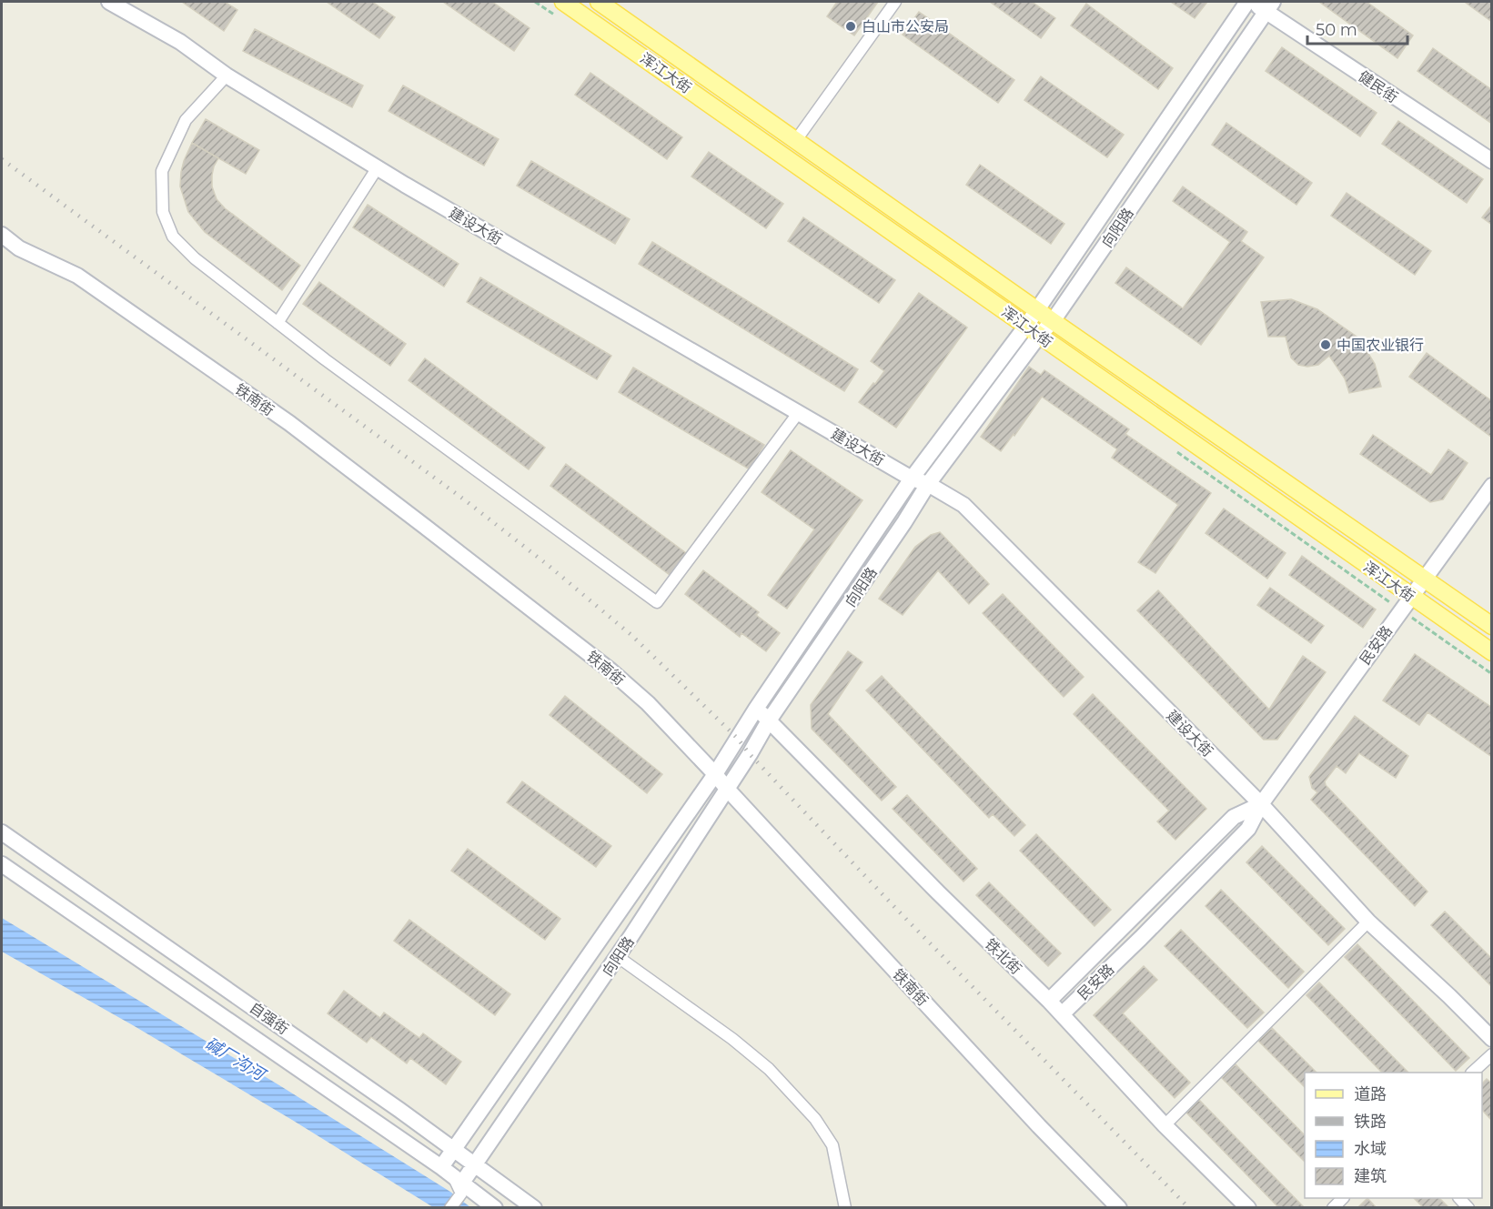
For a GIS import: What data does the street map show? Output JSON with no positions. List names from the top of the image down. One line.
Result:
{"streets":{"main road":["浑江大街","健民街","建设大街","向阳路","铁南街","民安路","铁北街","自强街"]},"crossings":[["浑江大街","向阳路"],["浑江大街","民安路"],["健民街","向阳路"],["建设大街","向阳路"],["建设大街","民安路"],["向阳路","铁南街"],["向阳路","铁北街"],["向阳路","自强街"],["民安路","铁北街"]],"water":["碱厂沟河"],"places":["白山市公安局","中国农业银行"],"legend":["道路","铁路","水域","建筑"],"scale_bar":"50 m"}
